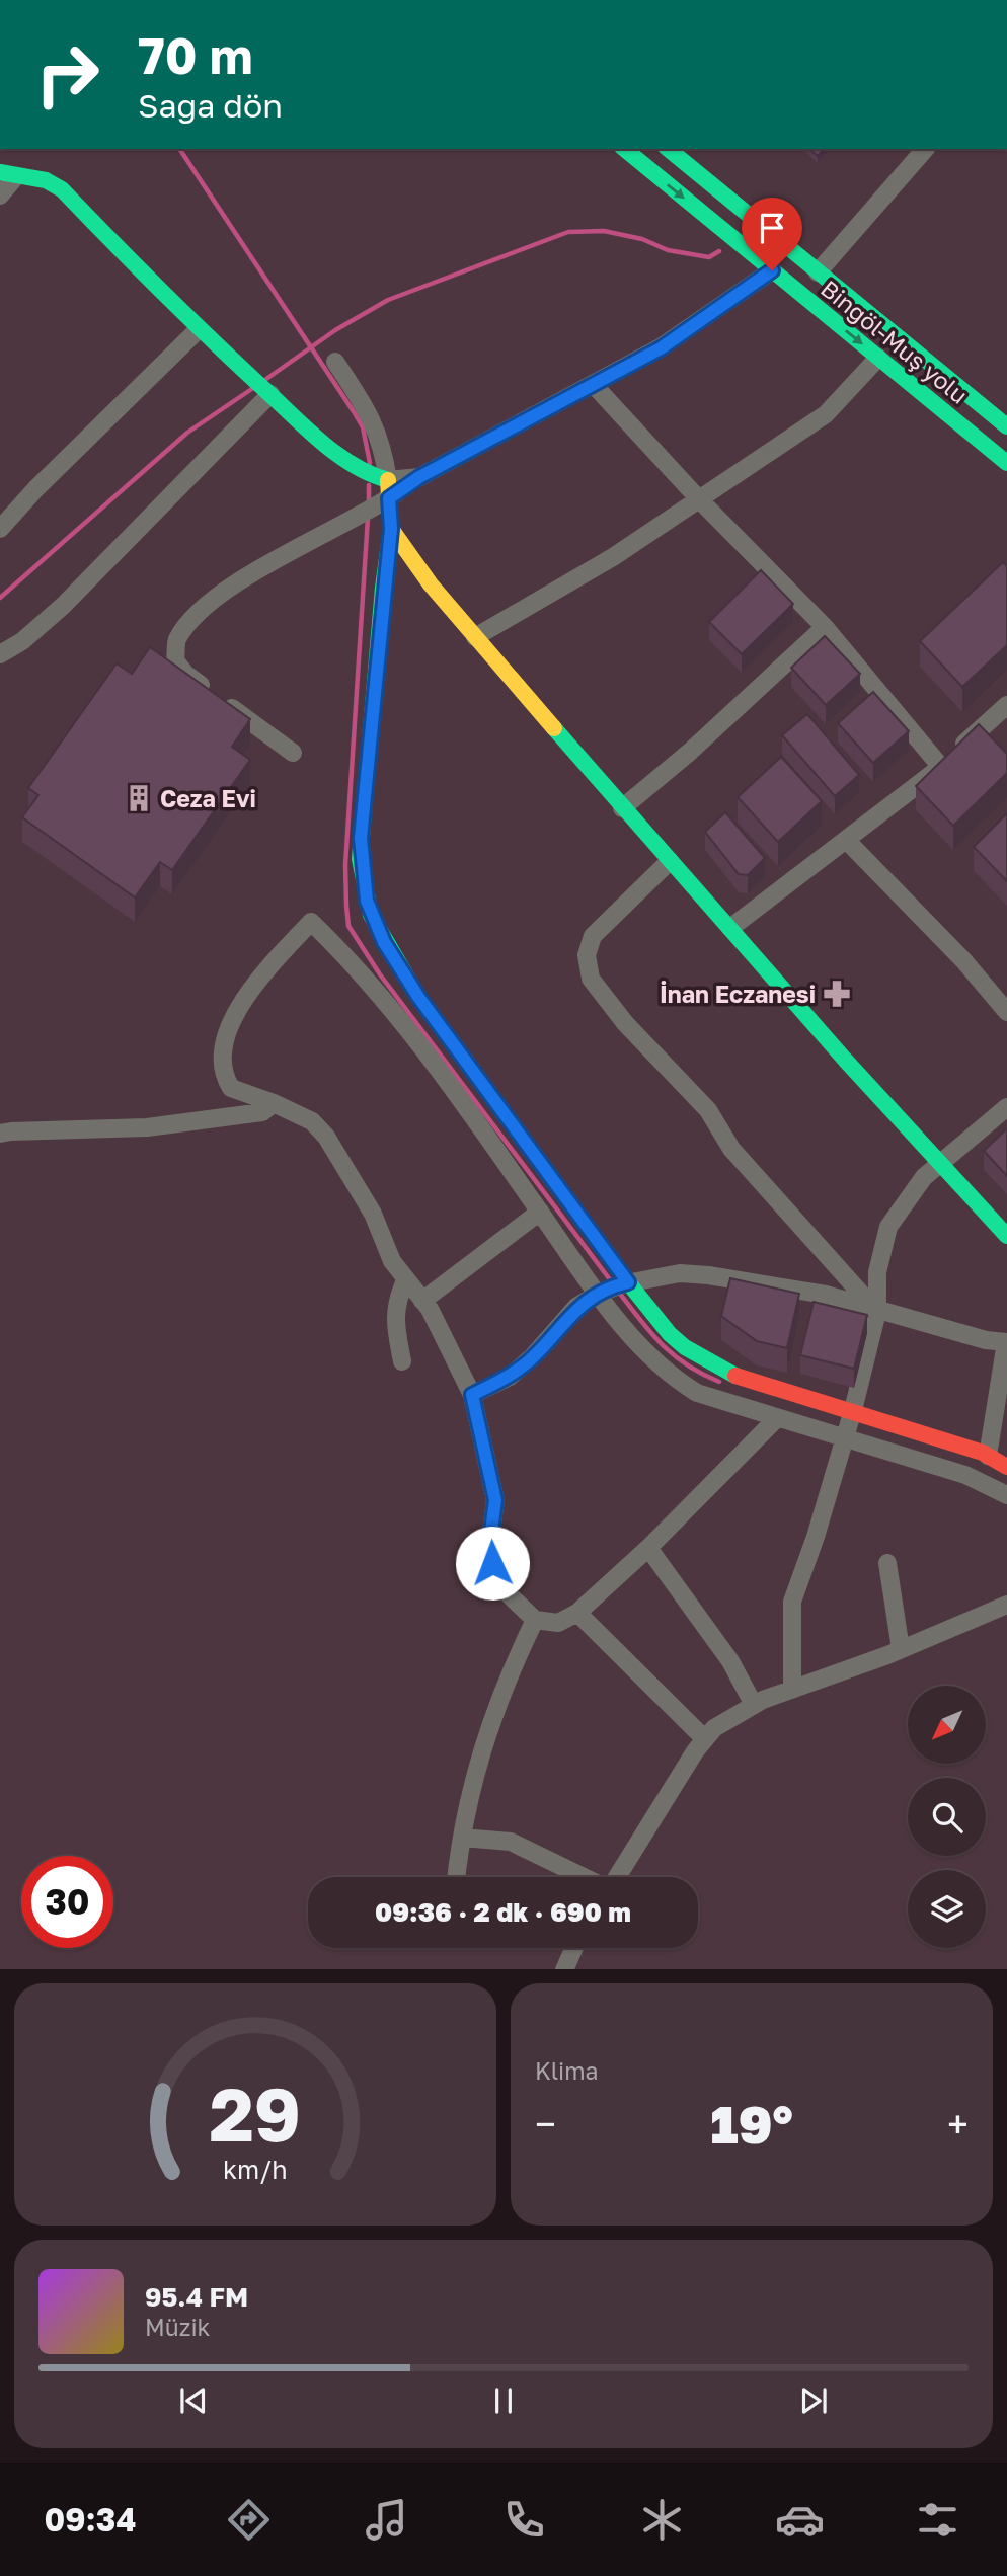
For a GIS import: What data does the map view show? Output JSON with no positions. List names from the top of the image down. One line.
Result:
{"streets":{"main road":["Bingöl-Muş yolu"]},"places":{"building":["Ceza Evi"],"pharmacy":["İnan Eczanesi"]},"north":"bottom left","page":{"turn":["70 m","Sağa dön"],"limit":"30","trip":"09:36 · 2 dk · 690 m","tile":"Klima","heat":["−","19°","+"],"song":["95.4 FM","Müzik"],"tabs":"09:34","gauge":["29","km/h"]}}
